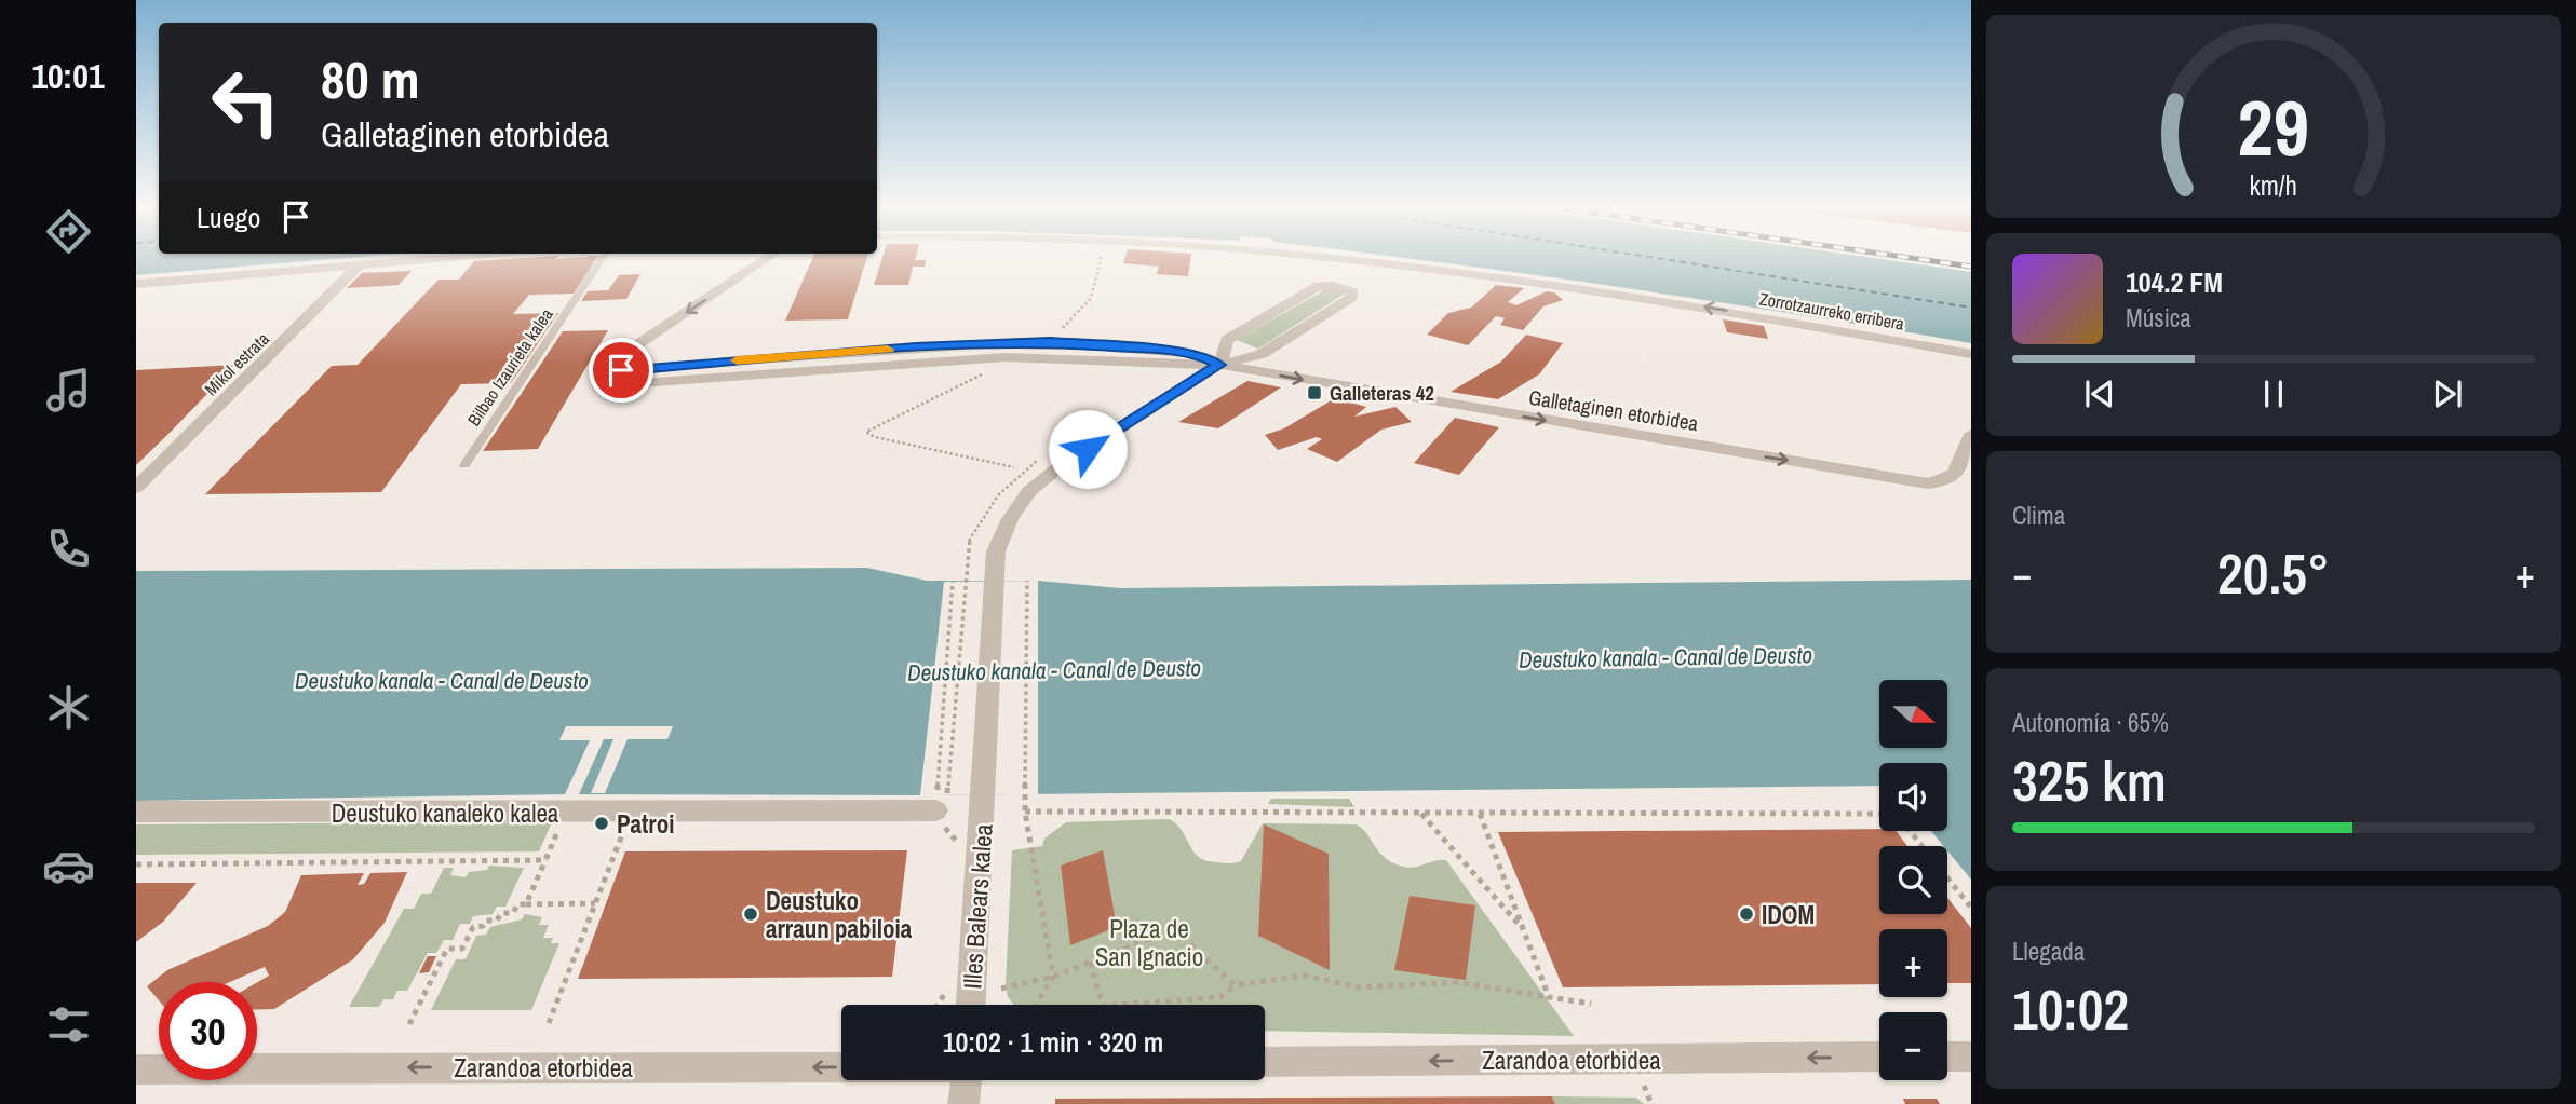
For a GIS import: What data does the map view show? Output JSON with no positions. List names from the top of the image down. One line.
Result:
{"streets":{"street":["Zorrotzaurreko erribera","Mikol estrata","Galletaginen etorbidea","Deustuko kanaleko kalea","Illes Balears kalea","Zarandoa etorbidea"],"lane":["Bilbao Izaurieta kalea"]},"crossings":[["Galletaginen etorbidea","Illes Balears kalea"]],"one_way":["Zorrotzaurreko erribera","Galletaginen etorbidea","Zarandoa etorbidea"],"water":["Deustuko kanala - Canal de Deusto"],"parks":["Plaza de San Ignacio"],"places":{"transit":["Galleteras 42"],"other":["Patroi","Deustuko arraun pabiloia","IDOM"]},"north":"right","page":{"tabs":"10:01","turn":["80 m","Galletaginen etorbidea"],"then":"Luego","song":["104.2 FM","Música"],"tile":["Clima",["Autonomía · 65%","325 km"],["Llegada","10:02"]],"heat":["−","20.5°","+"],"map_buttons":["+","−"],"limit":"30","trip":"10:02 · 1 min · 320 m","gauge":["29","km/h"]}}
